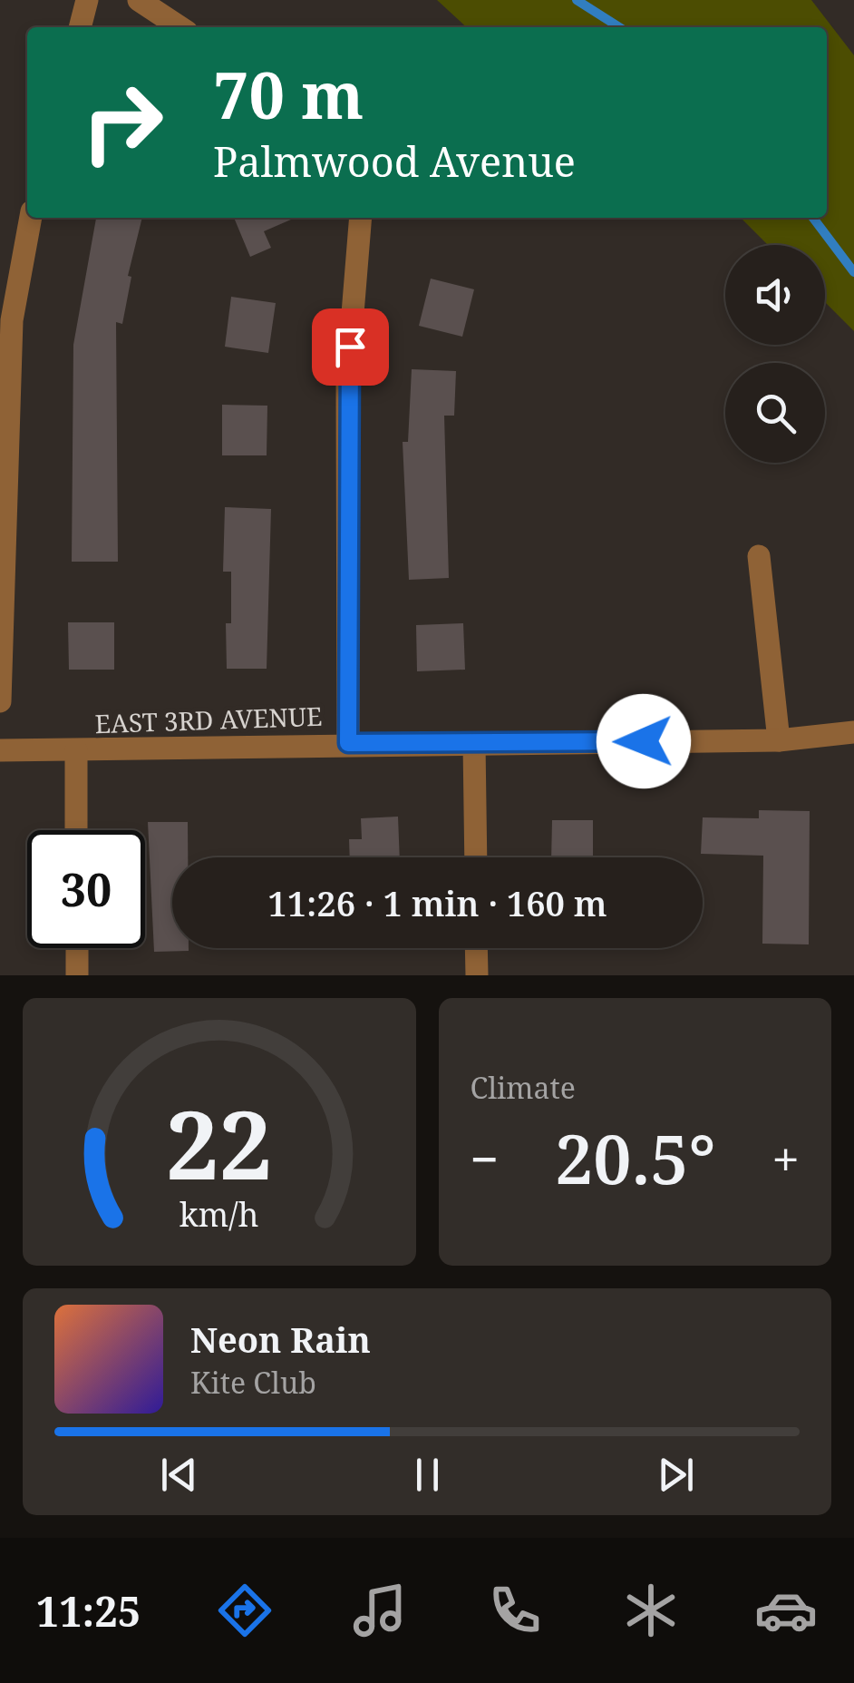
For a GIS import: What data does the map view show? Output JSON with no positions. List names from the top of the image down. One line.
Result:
{"streets":{"street":["EAST 3RD AVENUE"]},"page":{"turn":["70 m","Palmwood Avenue"],"limit":"30","trip":"11:26 · 1 min · 160 m","tile":"Climate","heat":["−","20.5°","+"],"song":["Neon Rain","Kite Club"],"tabs":"11:25","gauge":["22","km/h"]}}
